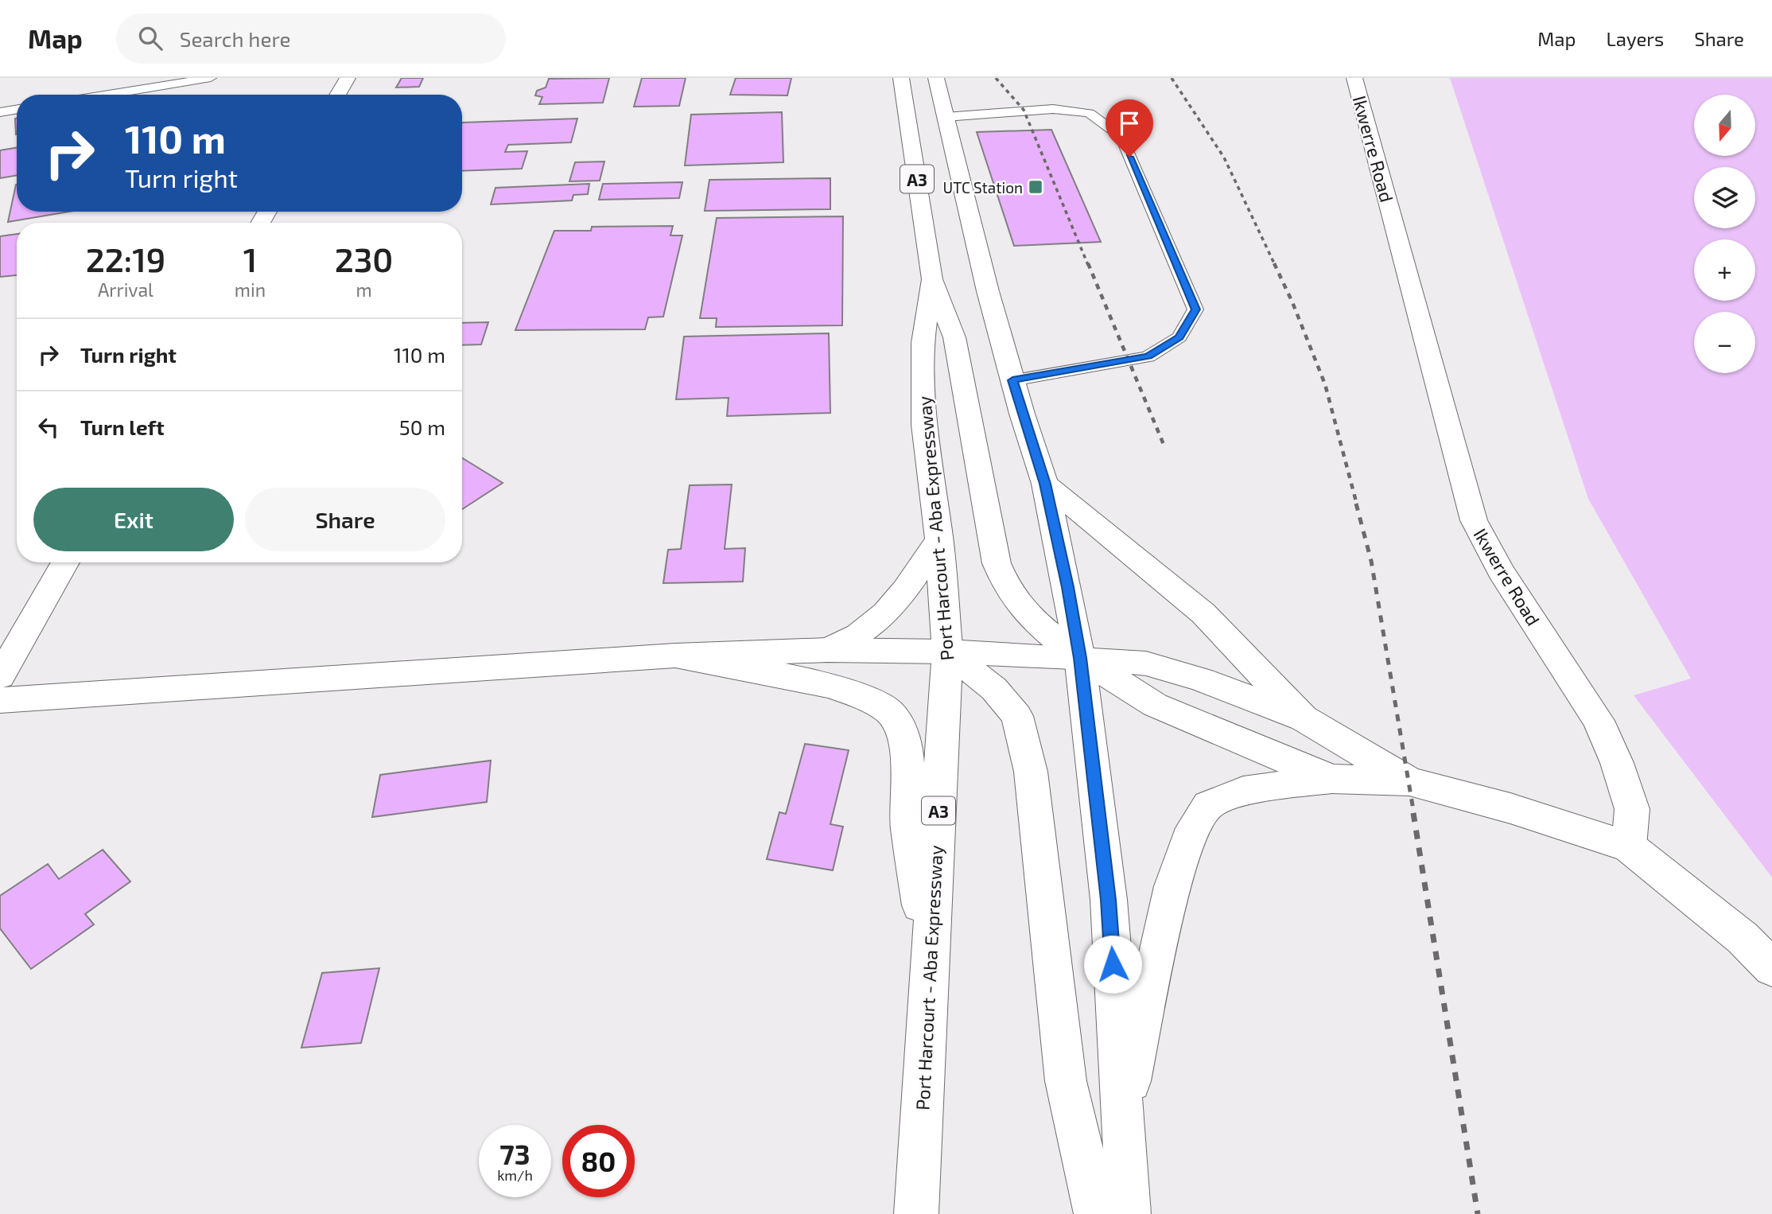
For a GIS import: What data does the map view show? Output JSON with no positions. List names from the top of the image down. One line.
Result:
{"streets":{"main road":["Ikwerre Road","A3","Port Harcourt - Aba Expressway"]},"places":{"transit":["UTC Station"]},"north":"bottom","page":{"header":"Map","search":"Search here","nav":["Map","Layers","Share"],"map_buttons":["+","−"],"turn":["110 m","Turn right"],"eta":["22:19","Arrival","1","min","230","m"],"list":[{"name":"Turn right","value":"110 m"},{"name":"Turn left","value":"50 m"}],"buttons":["Exit","Share"],"speed":"73 km/h","limit":"80"}}
